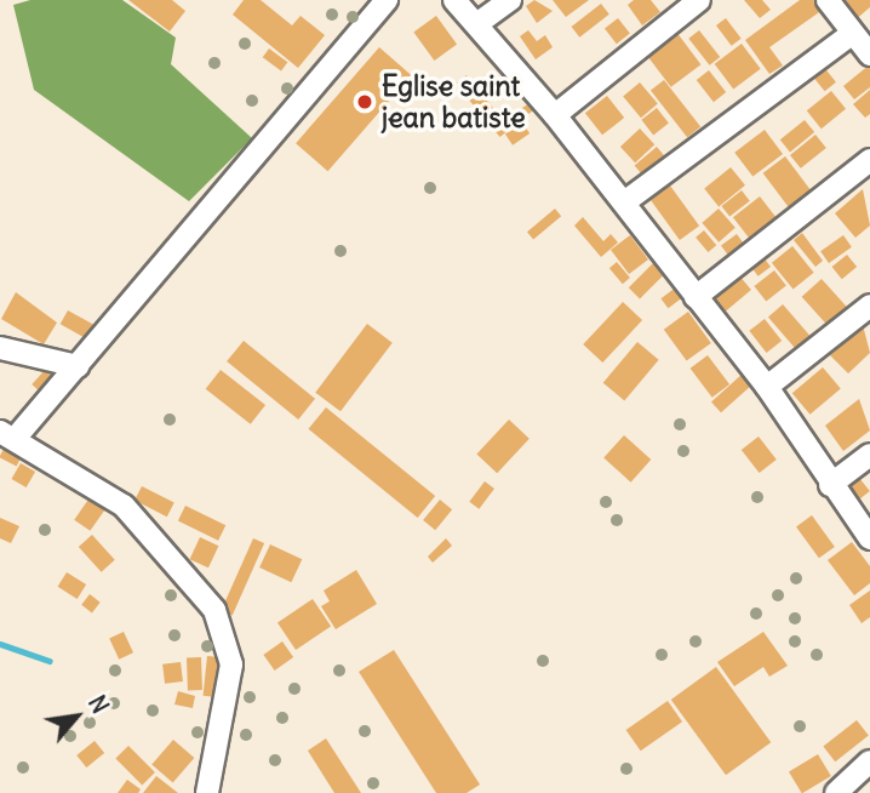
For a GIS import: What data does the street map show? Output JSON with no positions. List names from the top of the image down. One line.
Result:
{"places":["Eglise saint jean batiste"],"north":"top right"}
